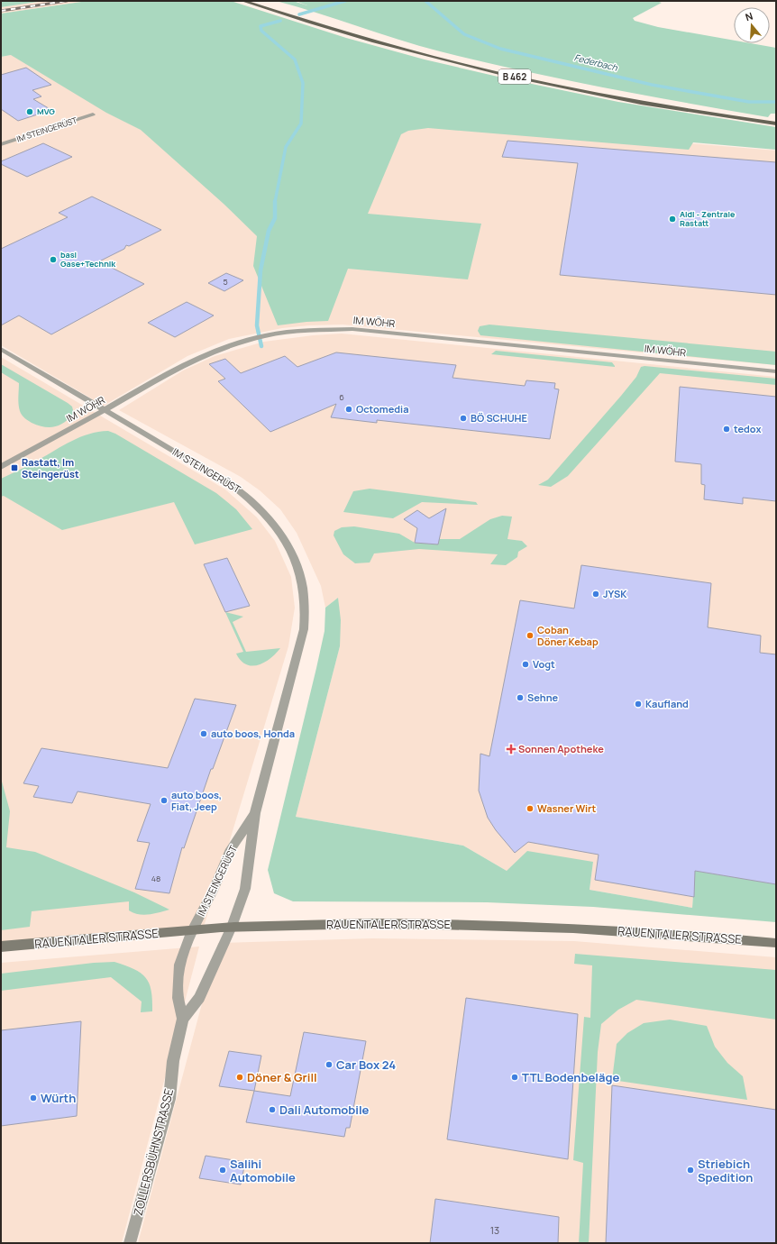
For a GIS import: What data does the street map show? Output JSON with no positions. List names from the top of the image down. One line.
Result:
{"streets":{"main road":["B 462"],"street":["IM STEINGERÜST","IM WÖHR","RAUENTALER STRASSE","ZOLLERSBÜHNSTRASSE"]},"crossings":[["IM STEINGERÜST","IM WÖHR"],["IM STEINGERÜST","RAUENTALER STRASSE"],["IM STEINGERÜST","ZOLLERSBÜHNSTRASSE"],["RAUENTALER STRASSE","ZOLLERSBÜHNSTRASSE"]],"water":["Federbach"],"places":{"other":["MVG","Aldi - Zentrale Rastatt","basi Gase+Technik","Octomedia","BÖ SCHUHE","tedox","JYSK","Coban Döner Kebap","Vogt","Sehne","Kaufland","auto boos, Honda","auto boos, Fiat, Jeep","Wasner Wirt","Car Box 24","Döner & Grill","TTL Bodenbeläge","Würth","Dali Automobile","Salihi Automobile","Striebich Spedition"],"transit":["Rastatt, Im Steingerüst"],"health":["Sonnen Apotheke"]},"house_numbers":["5","6","48","13"],"north":"top"}
